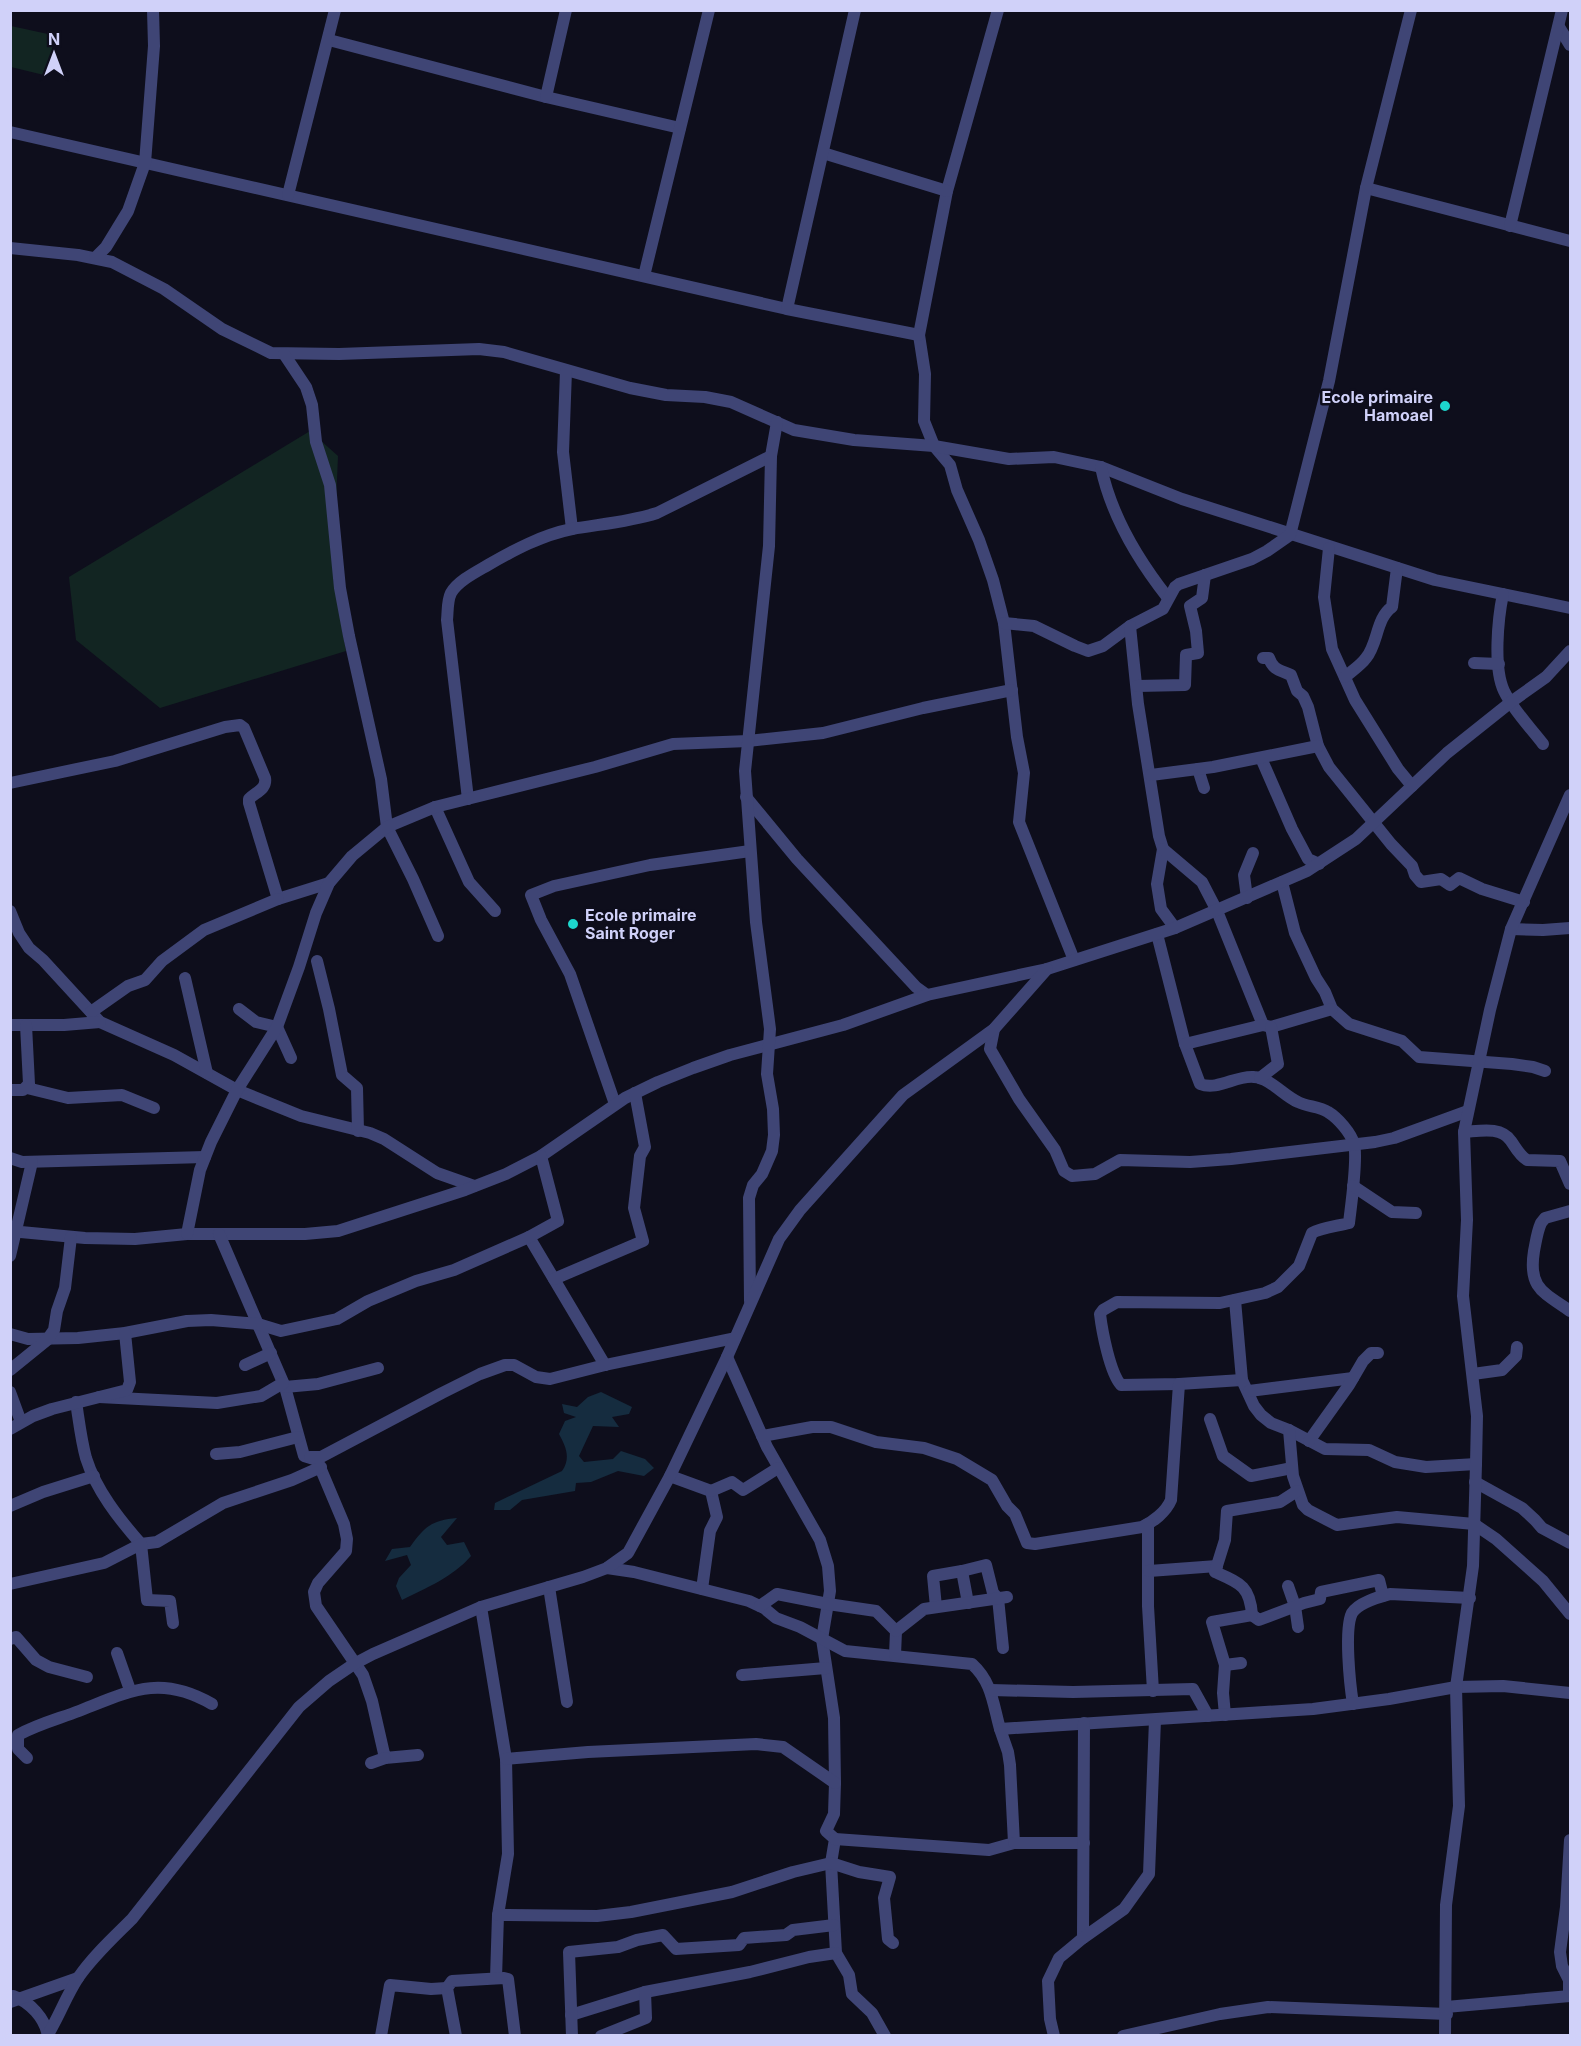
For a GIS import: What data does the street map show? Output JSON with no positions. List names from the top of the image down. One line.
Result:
{"places":["Ecole primaire Hamoael","Ecole primaire Saint Roger"],"north":"top"}
